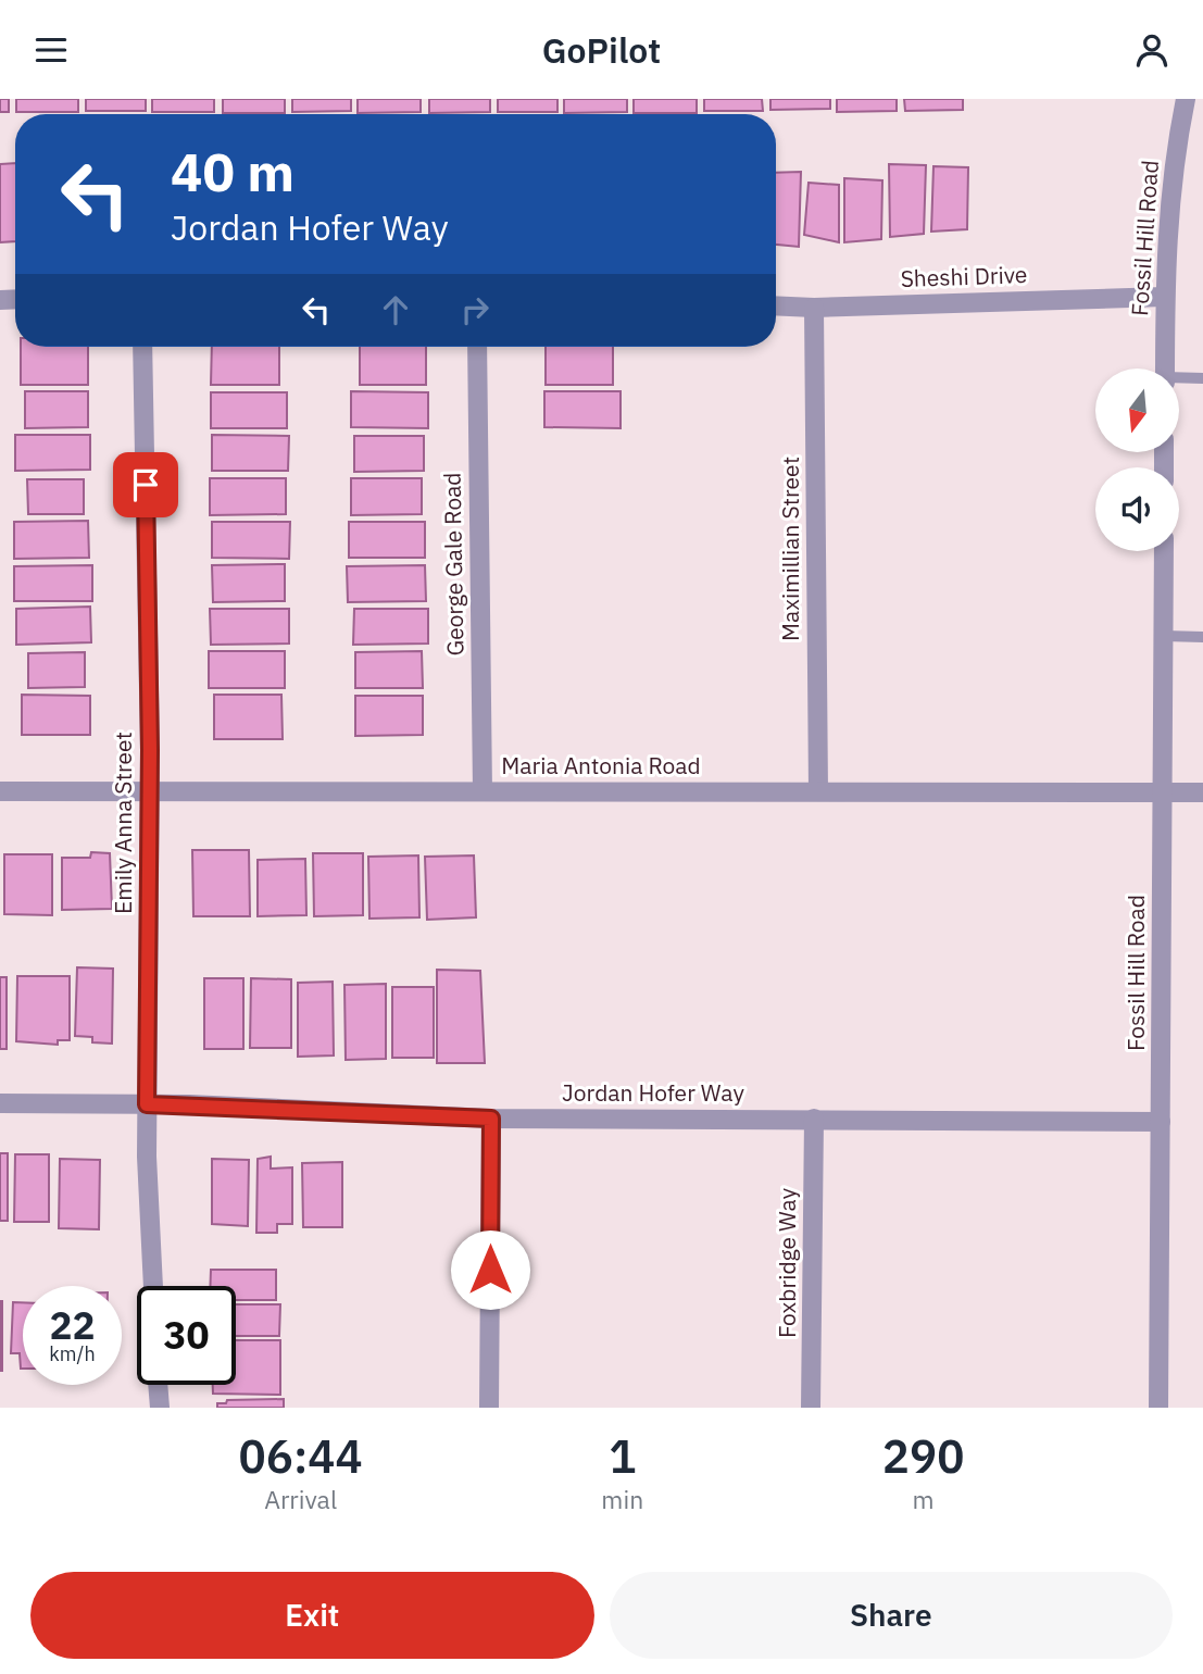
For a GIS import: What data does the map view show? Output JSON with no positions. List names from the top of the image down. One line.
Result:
{"streets":{"street":["Fossil Hill Road","Sheshi Drive","Maximillian Street","George Gale Road","Maria Antonia Road","Emily Anna Street","Jordan Hofer Way","Foxbridge Way"]},"crossings":[["Fossil Hill Road","Sheshi Drive"],["Fossil Hill Road","Maria Antonia Road"],["Fossil Hill Road","Jordan Hofer Way"],["Sheshi Drive","Maximillian Street"],["Maximillian Street","Maria Antonia Road"],["George Gale Road","Maria Antonia Road"],["Maria Antonia Road","Emily Anna Street"],["Emily Anna Street","Jordan Hofer Way"],["Jordan Hofer Way","Foxbridge Way"]],"north":"bottom","page":{"header":"GoPilot","turn":["40 m","Jordan Hofer Way"],"speed":"22 km/h","limit":"30","eta":["06:44","Arrival","1","min","290","m"],"buttons":["Exit","Share"]}}
